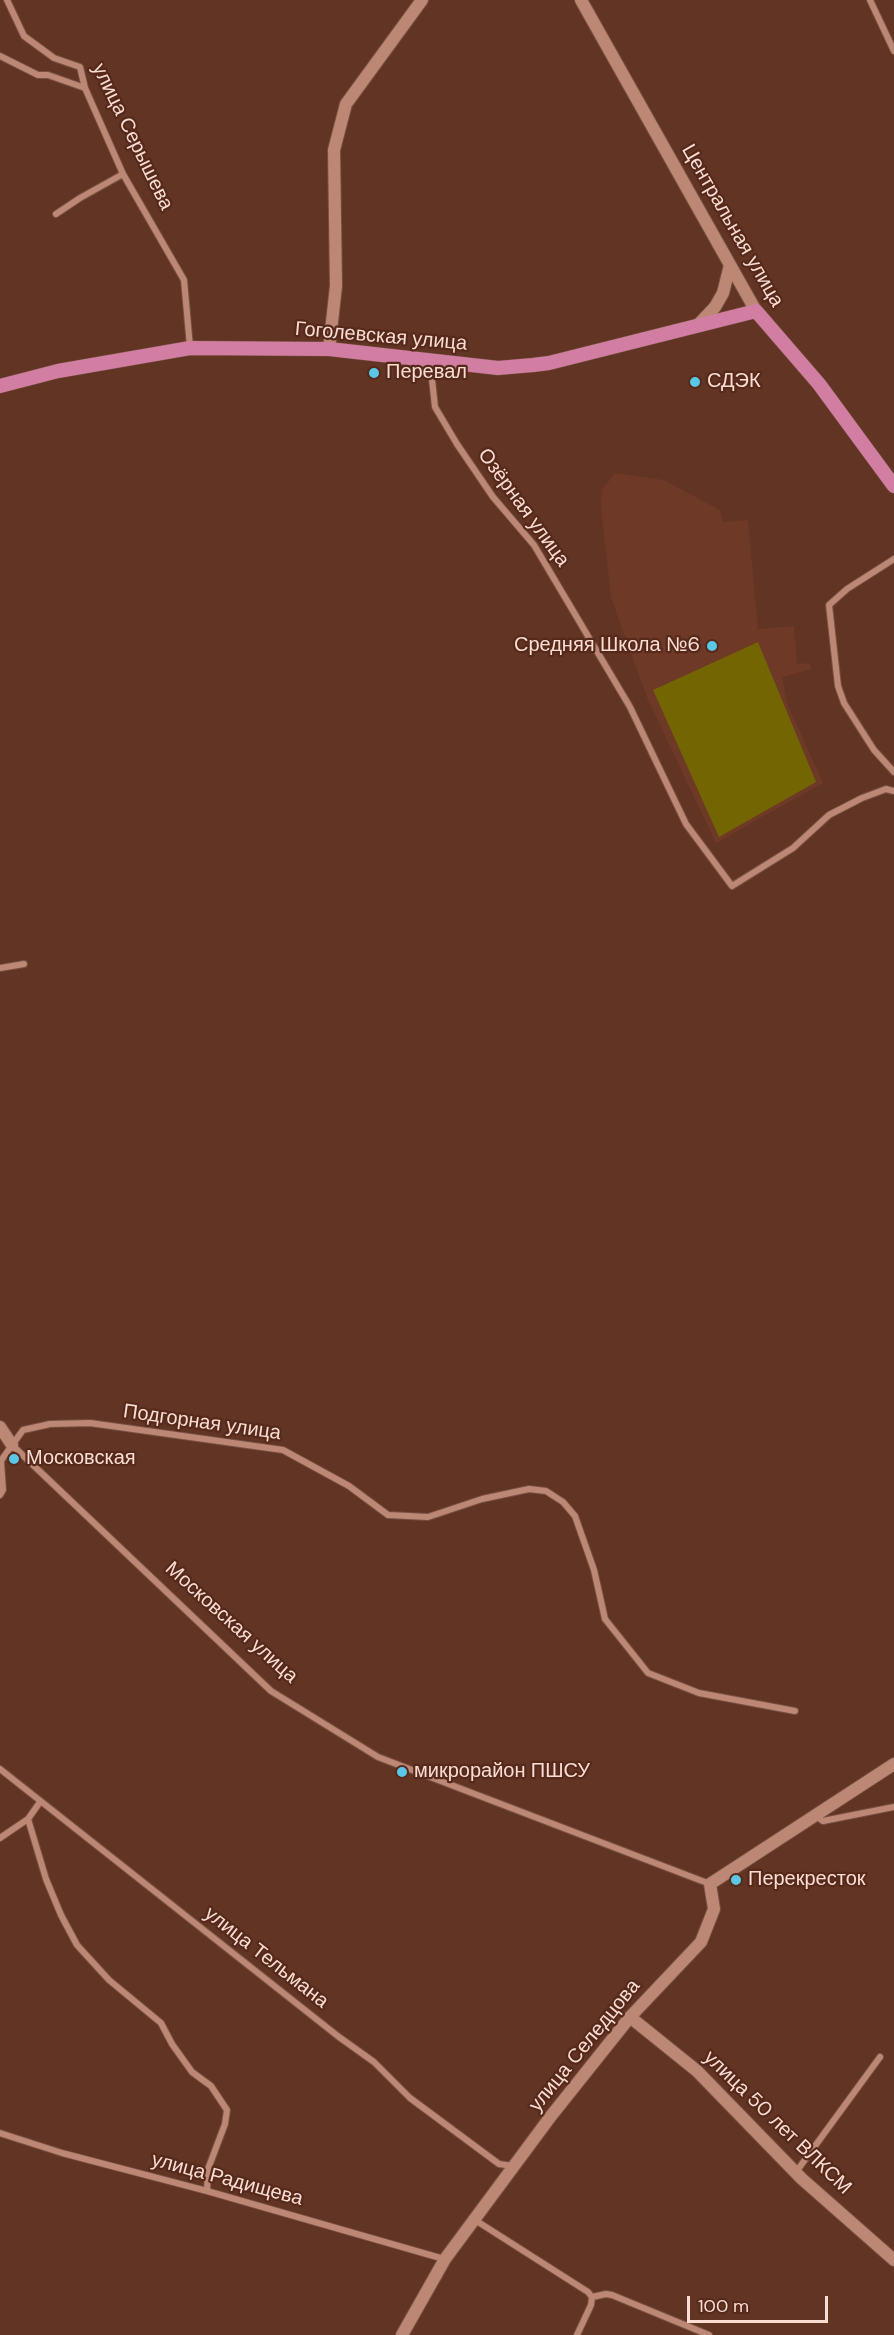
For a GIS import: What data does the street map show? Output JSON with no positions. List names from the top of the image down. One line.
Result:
{"streets":{"main road":["Центральная улица","Гоголевская улица"],"street":["улица Серышева","Озёрная улица","Подгорная улица","Московская улица","улица Тельмана","улица Селедцова","улица 50 лет ВЛКСМ","улица Радищева"]},"crossings":[["улица Серышева","Гоголевская улица"],["Центральная улица","Гоголевская улица"],["Гоголевская улица","Озёрная улица"],["Подгорная улица","Московская улица"],["Московская улица","улица Селедцова"],["улица Тельмана","улица Селедцова"],["улица Селедцова","улица 50 лет ВЛКСМ"],["улица Селедцова","улица Радищева"]],"places":["Перевал","СДЭК","Средняя Школа №6","Московская","микрорайон ПШСУ","Перекресток"],"scale_bar":"100 m"}
